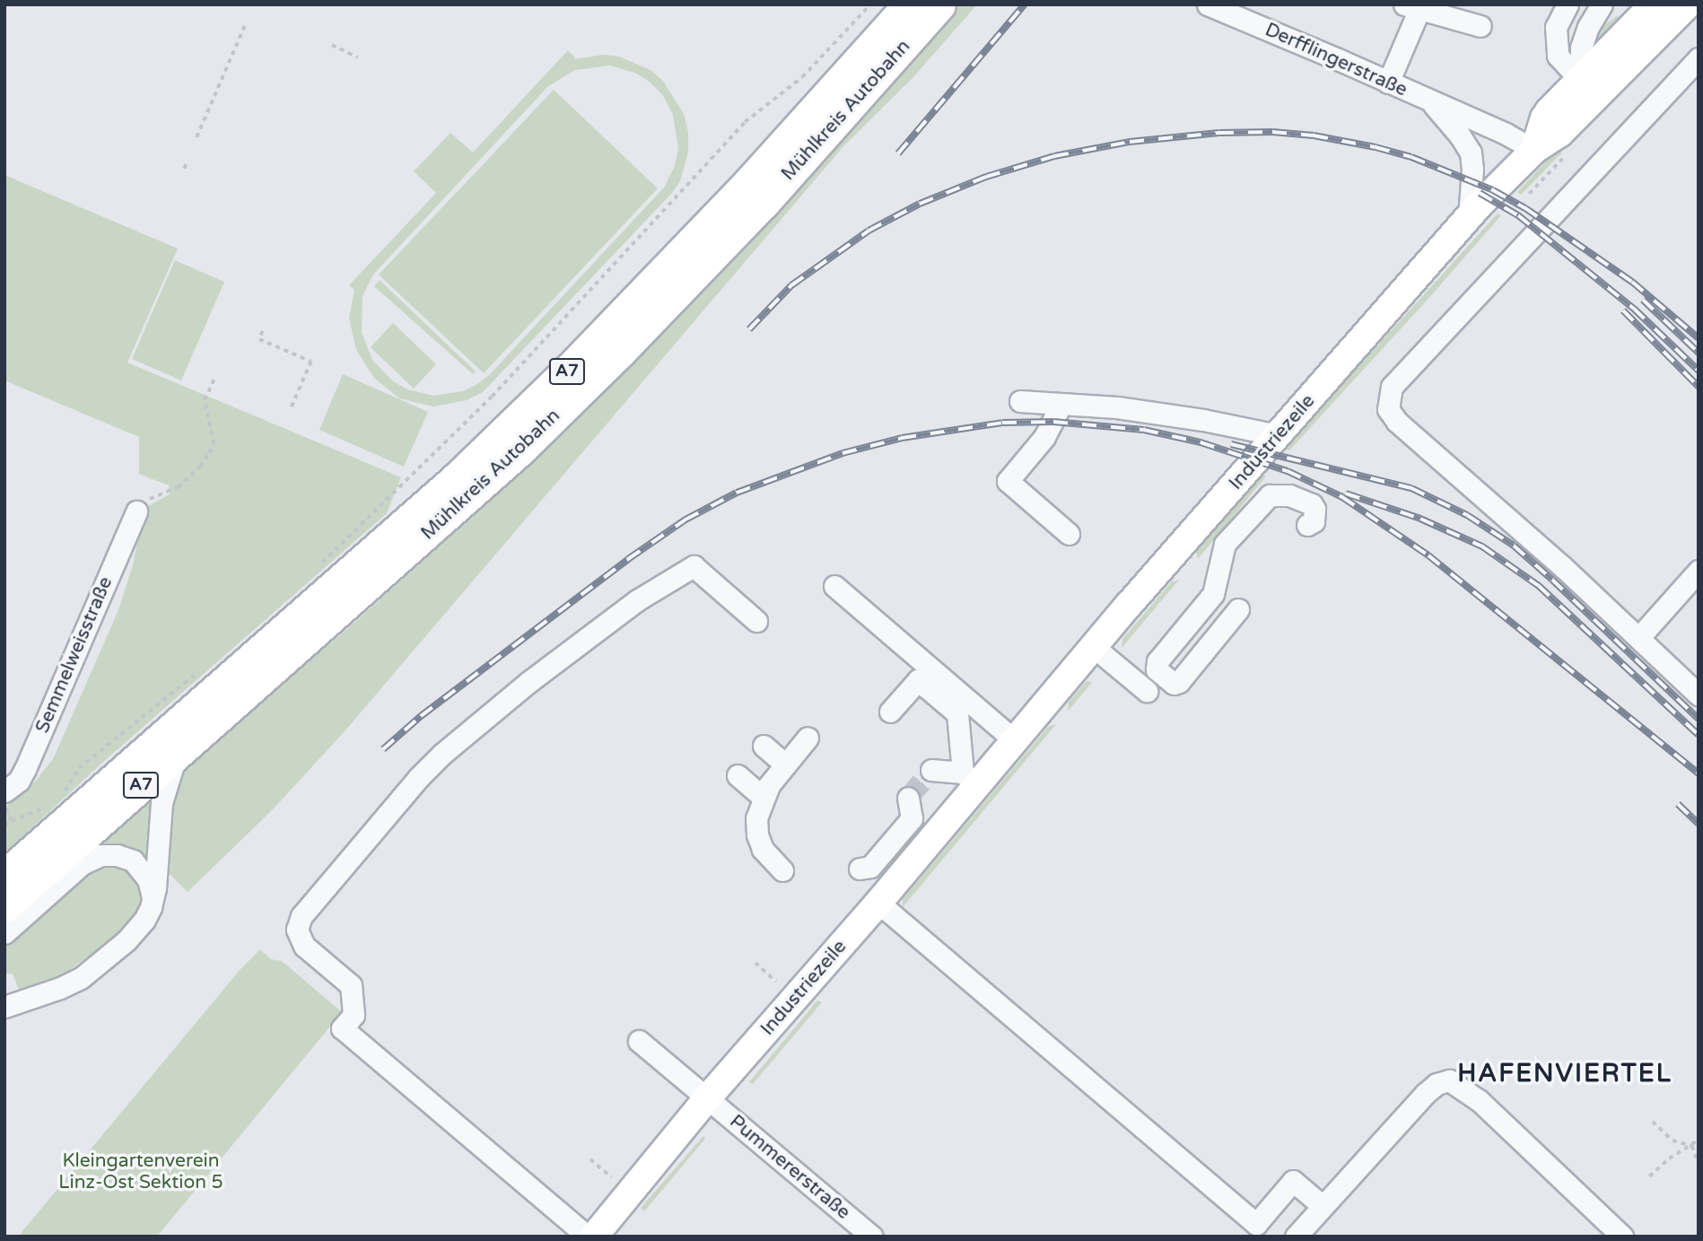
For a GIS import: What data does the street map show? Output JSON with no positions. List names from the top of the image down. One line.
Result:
{"streets":{"highway":["Mühlkreis Autobahn","A7"],"main road":["Industriezeile"],"street":["Derfflingerstraße","Semmelweisstraße","Pummererstraße"]},"crossings":[["Derfflingerstraße","Industriezeile"],["Industriezeile","Pummererstraße"]],"districts":["HAFENVIERTEL"],"parks":["Kleingartenverein Linz-Ost Sektion 5"]}
